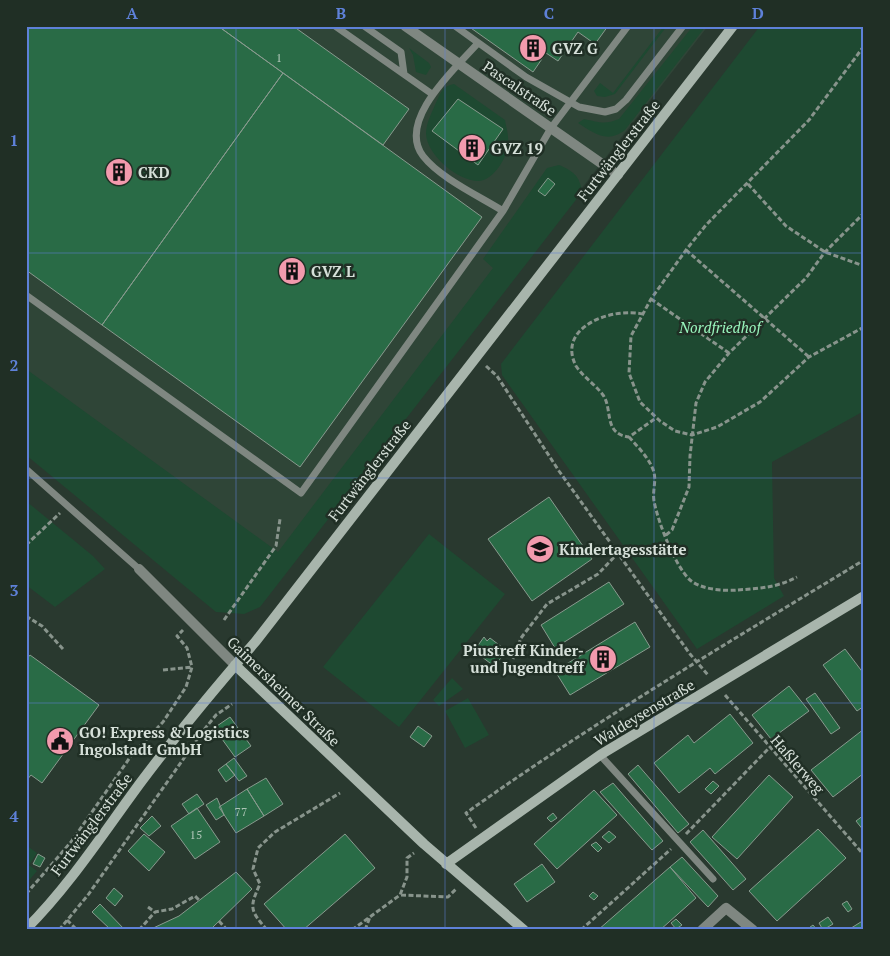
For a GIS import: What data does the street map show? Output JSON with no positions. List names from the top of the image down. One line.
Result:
{"streets":{"street":["Pascalstraße","Furtwänglerstraße","Gaimersheimer Straße","Waldeysenstraße"],"path":["Haßlerweg"]},"crossings":[["Pascalstraße","Furtwänglerstraße"],["Furtwänglerstraße","Gaimersheimer Straße"],["Furtwänglerstraße","Haßlerweg"],["Gaimersheimer Straße","Waldeysenstraße"],["Waldeysenstraße","Haßlerweg"]],"parks":["Nordfriedhof"],"places":{"building":["GVZ G","GVZ 19","CKD","GVZ L","Piustreff Kinder- und Jugendtreff"],"school or university":["Kindertagesstätte"],"public building":["GO! Express & Logistics Ingolstadt GmbH"]},"house_numbers":["1","77","15"],"grid":{"columns":["A","B","C","D"],"rows":["1","2","3","4"]}}
